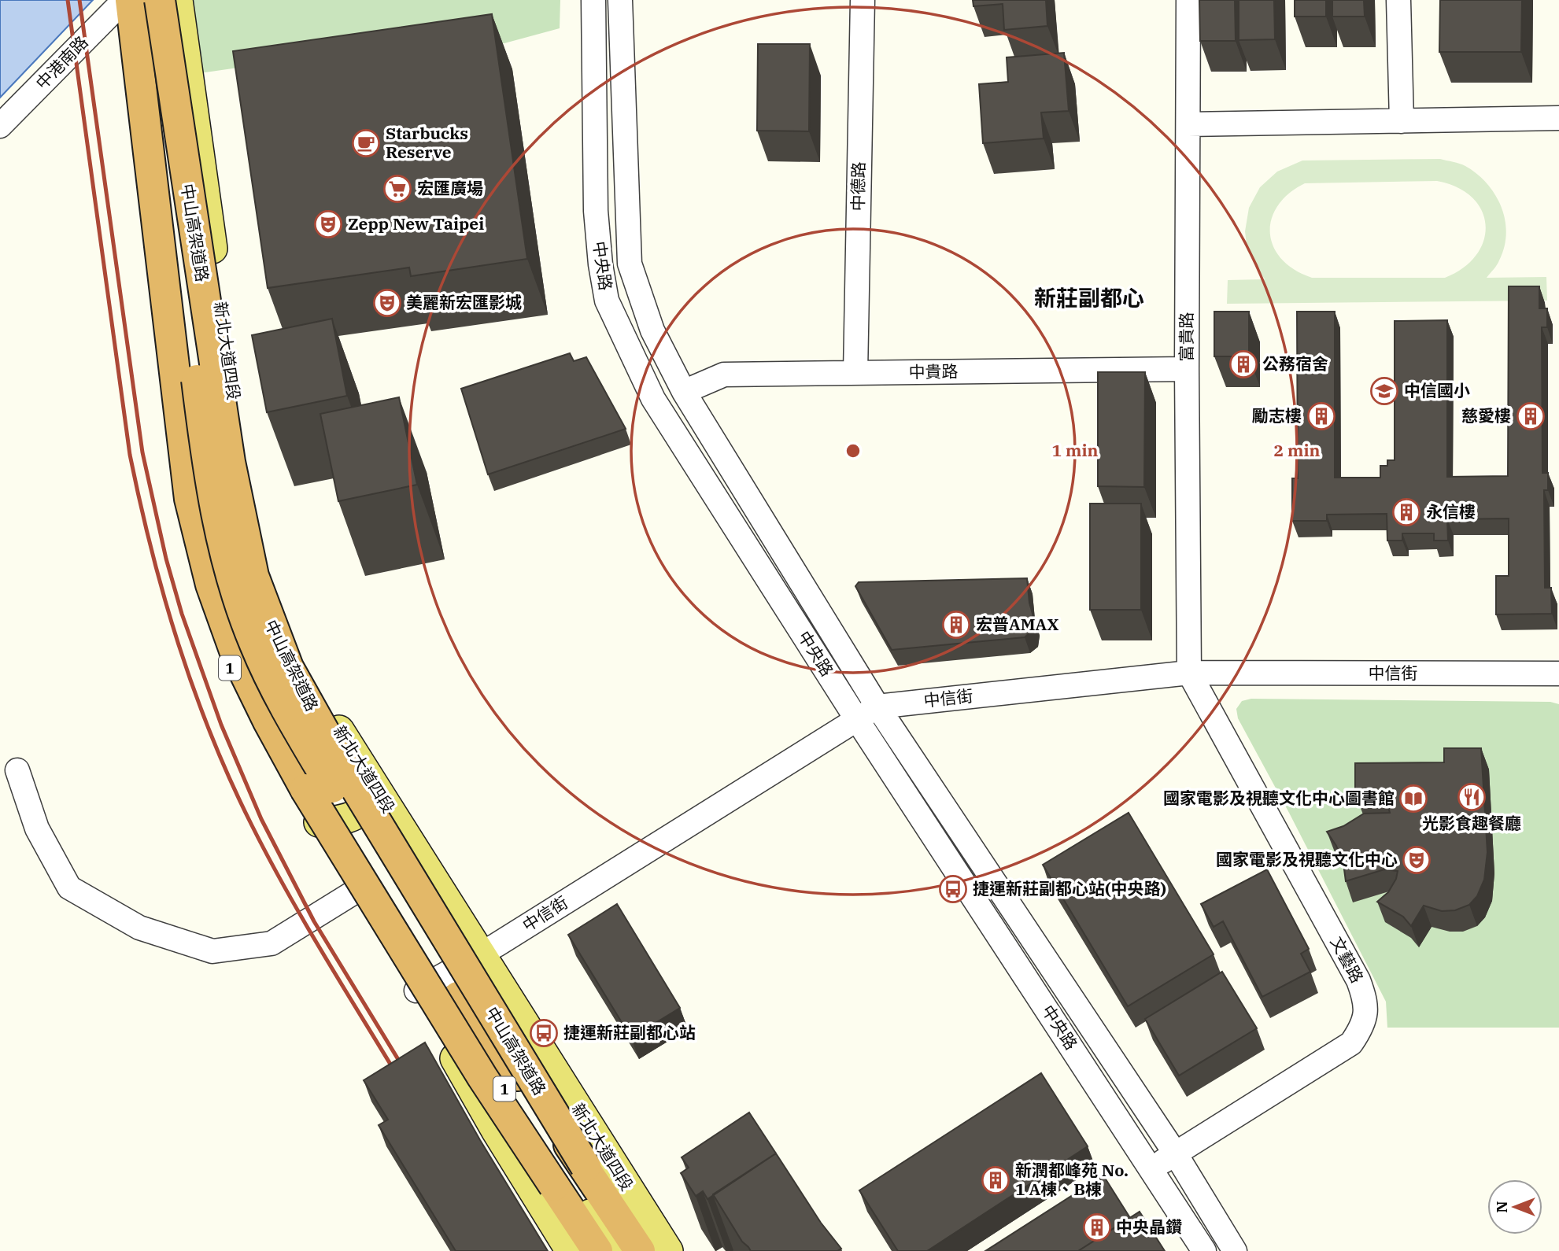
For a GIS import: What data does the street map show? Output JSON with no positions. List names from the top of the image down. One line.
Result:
{"streets":{"highway":["中山高架道路","1"],"main road":["新北大道四段"],"street":["中港南路","中德路","中央路","富貴路","中貴路","中信街","文藝路"]},"crossings":[["中港南路","中山高架道路"],["中港南路","1"],["中德路","中貴路"],["中山高架道路","1"],["中央路","中貴路"],["中央路","中信街"],["中央路","文藝路"],["富貴路","中貴路"],["富貴路","中信街"],["富貴路","文藝路"],["新北大道四段","中信街"],["1","中信街"],["中信街","文藝路"]],"districts":["新莊副都心"],"places":{"cafe":["Starbucks Reserve"],"supermarket":["宏匯廣場"],"theatre":["Zepp New Taipei","美麗新宏匯影城","國家電影及視聽文化中心"],"building":["公務宿舍","勵志樓","慈愛樓","永信樓","宏普AMAX","新潤都峰苑 No. 1 A棟、B棟","中央晶鑽"],"school or university":["中信國小"],"restaurant":["光影食趣餐廳"],"library":["國家電影及視聽文化中心圖書館"],"bus stop":["捷運新莊副都心站(中央路)","捷運新莊副都心站"]},"north":"left","rings":["1 min","2 min"]}
